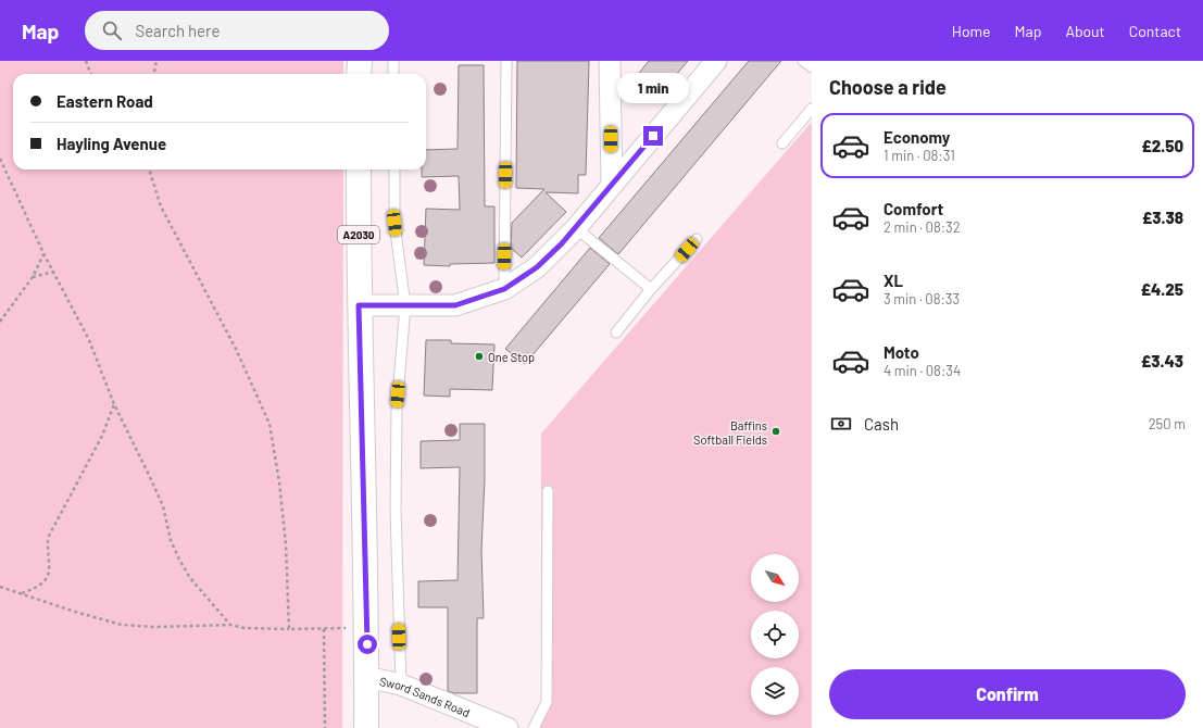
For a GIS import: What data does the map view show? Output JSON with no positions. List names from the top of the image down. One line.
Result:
{"streets":{"main road":["A2030"],"street":["Sword Sands Road"]},"crossings":[["A2030","Sword Sands Road"]],"places":["One Stop","Baffins Softball Fields"],"north":"bottom right","page":{"header":"Map","search":"Search here","nav":["Home","Map","About","Contact"],"heading":"Choose a ride","bubble":"1 min","banner":["Eastern Road","Hayling Avenue"],"list":[{"name":"Economy","note":"1 min · 08:31","value":"£2.50"},{"name":"Comfort","note":"2 min · 08:32","value":"£3.38"},{"name":"XL","note":"3 min · 08:33","value":"£4.25"},{"name":"Moto","note":"4 min · 08:34","value":"£3.43"}],"pay":["Cash","250 m"],"buttons":"Confirm"}}
